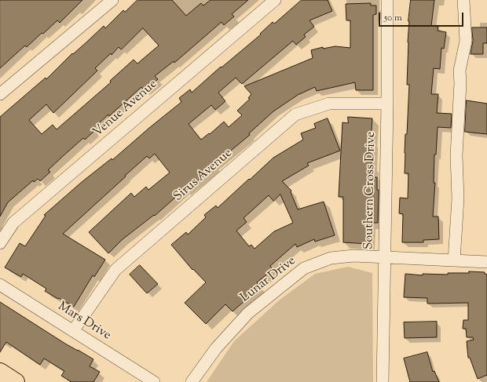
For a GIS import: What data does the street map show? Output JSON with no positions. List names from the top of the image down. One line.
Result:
{"streets":{"street":["Venue Avenue","Sirus Avenue","Southern Cross Drive","Lunar Drive","Mars Drive"]},"crossings":[["Sirus Avenue","Southern Cross Drive"],["Sirus Avenue","Mars Drive"],["Southern Cross Drive","Lunar Drive"]],"scale_bar":"50 m"}
